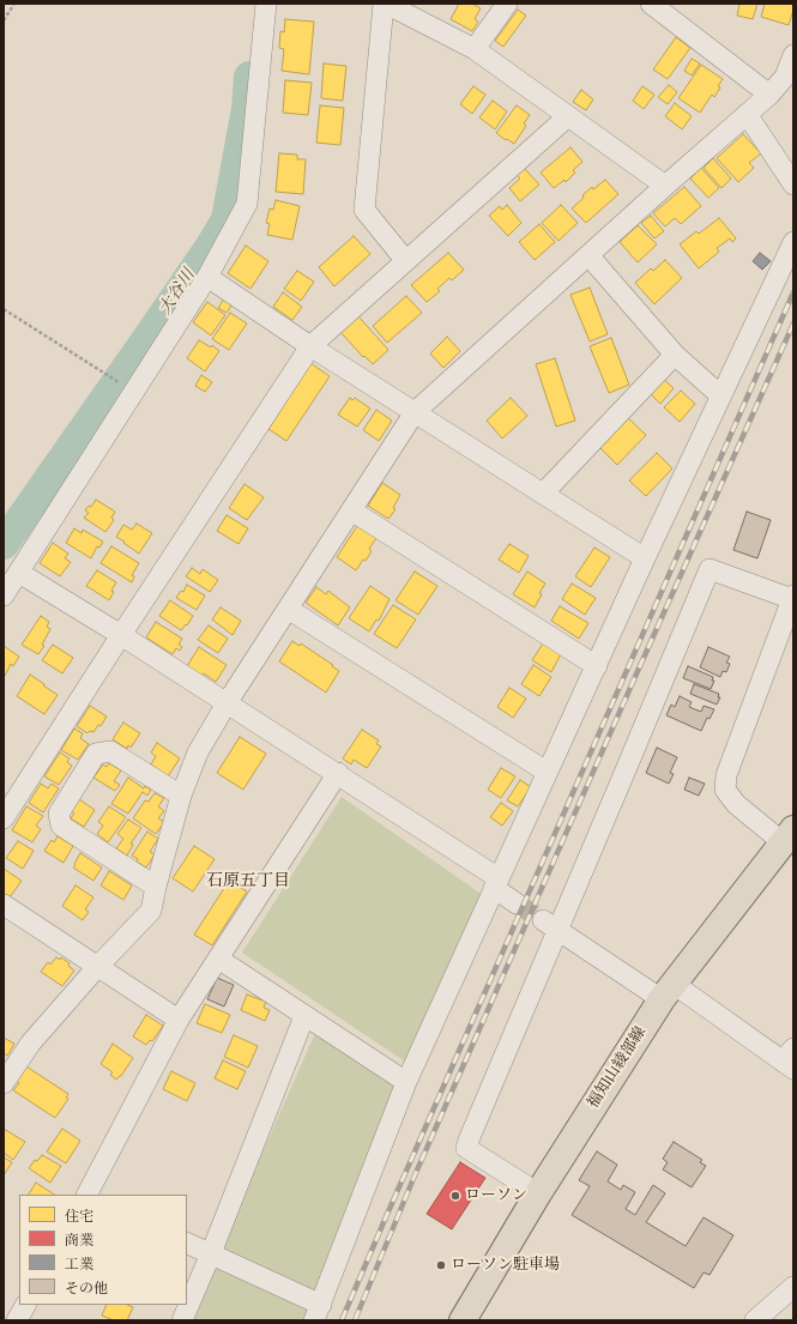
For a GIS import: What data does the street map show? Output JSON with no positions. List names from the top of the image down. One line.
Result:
{"streets":{"main road":["福知山綾部線"]},"districts":["石原五丁目"],"water":["大谷川"],"places":["ローソン","ローソン駐車場"],"legend":["住宅","商業","工業","その他"]}
